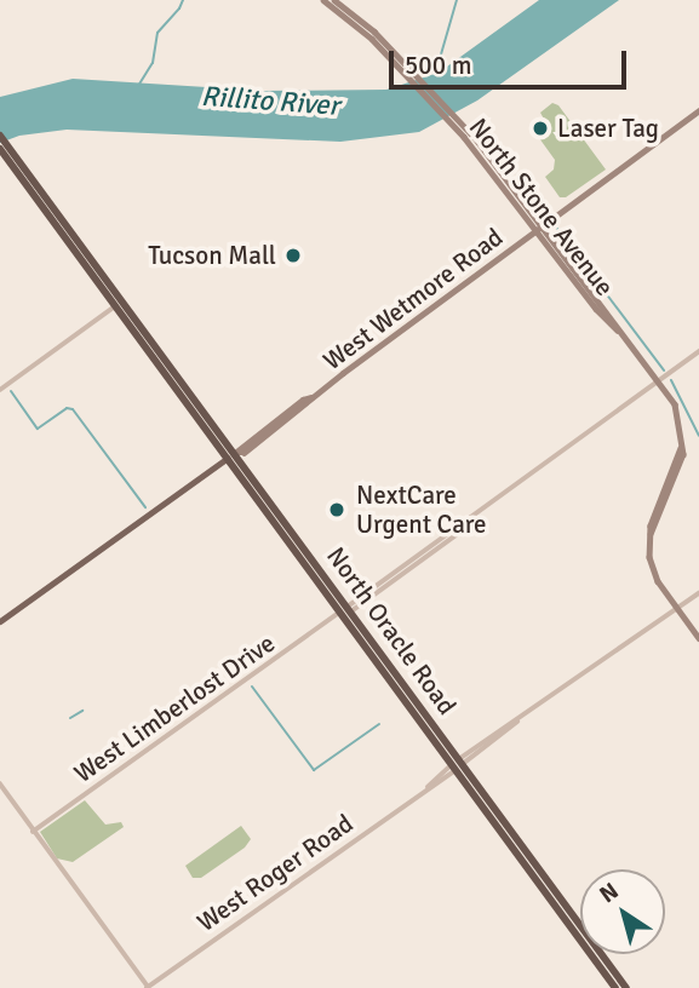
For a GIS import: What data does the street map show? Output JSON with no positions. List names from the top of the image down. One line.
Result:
{"streets":{"highway":["North Oracle Road"],"main road":["North Stone Avenue","West Wetmore Road"],"street":["West Limberlost Drive","West Roger Road"]},"crossings":[["North Stone Avenue","West Wetmore Road"],["North Stone Avenue","West Limberlost Drive"],["North Stone Avenue","West Roger Road"],["West Wetmore Road","North Oracle Road"],["North Oracle Road","West Limberlost Drive"],["North Oracle Road","West Roger Road"]],"water":["Rillito River"],"places":["Laser Tag","Tucson Mall","NextCare Urgent Care"],"scale_bar":"500 m","north":"top left"}
